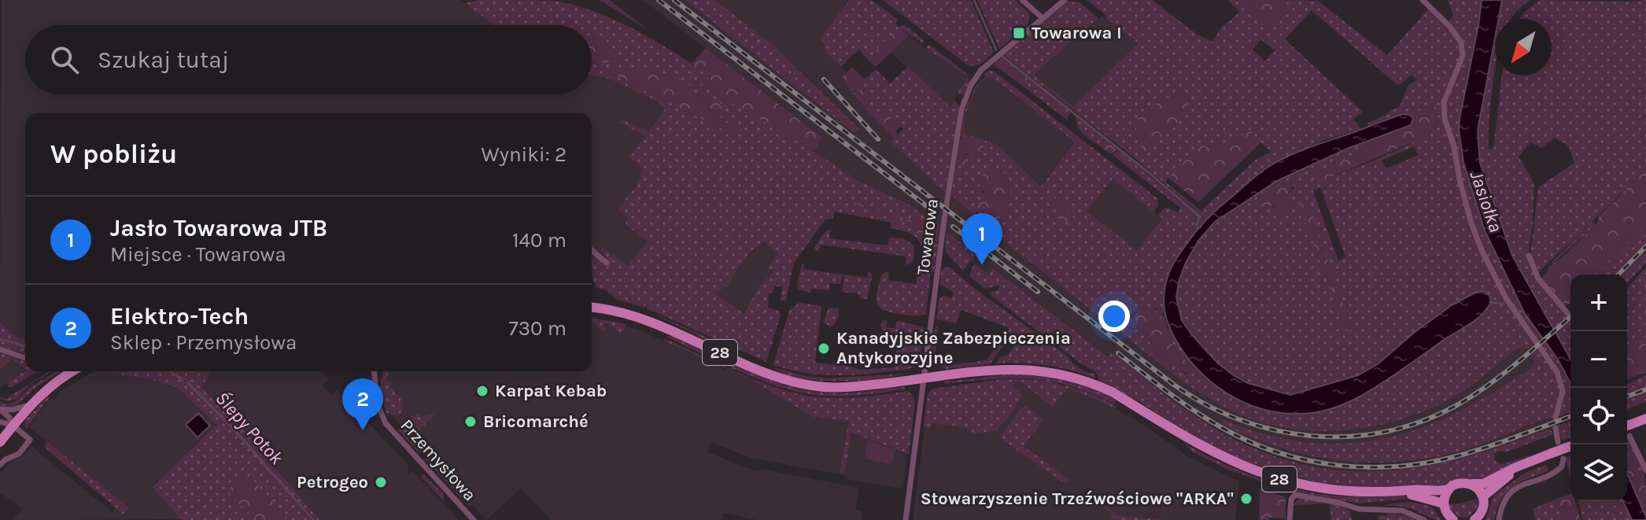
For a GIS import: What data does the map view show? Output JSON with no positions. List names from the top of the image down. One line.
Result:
{"streets":{"main road":["28"],"street":["Towarowa","Przemysłowa"]},"crossings":[["Towarowa","28"]],"water":["Jasiołka","Ślepy Potok"],"places":{"transit":["Towarowa I"],"other":["Kanadyjskie Zabezpieczenia Antykorozyjne","Karpat Kebab","Bricomarché","Petrogeo","Stowarzyszenie Trzeźwościowe \"ARKA\""]},"north":"bottom left","page":{"search":"Szukaj tutaj","heading":["W pobliżu","Wyniki: 2"],"list":[{"mark":"1","name":"Jasło Towarowa JTB","note":"Miejsce · Towarowa","value":"140 m"},{"mark":"2","name":"Elektro-Tech","note":"Sklep · Przemysłowa","value":"730 m"}],"pins":["1","2"],"map_buttons":["+","−"]}}
